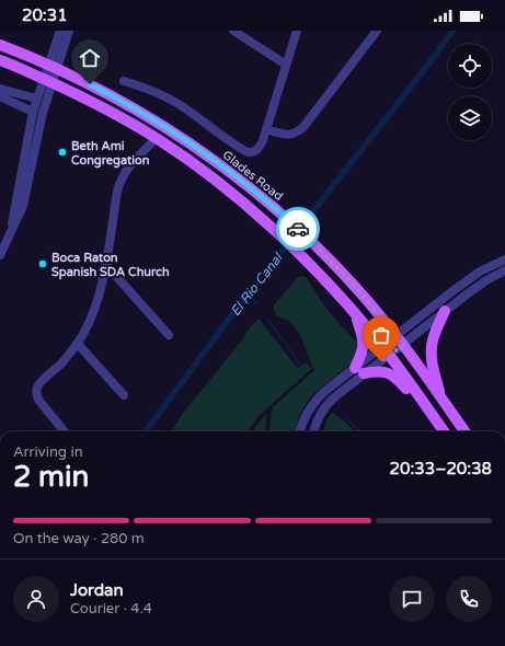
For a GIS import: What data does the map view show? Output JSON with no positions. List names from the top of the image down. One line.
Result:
{"streets":{"main road":["Glades Road"]},"water":["El Rio Canal"],"places":["Beth Ami Congregation","Boca Raton Spanish SDA Church"],"page":{"status":"20:31","heading":["2 min","Arriving in","20:33–20:38"],"panel":["Jordan","Courier · 4.4"],"bar":"On the way · 280 m"}}
